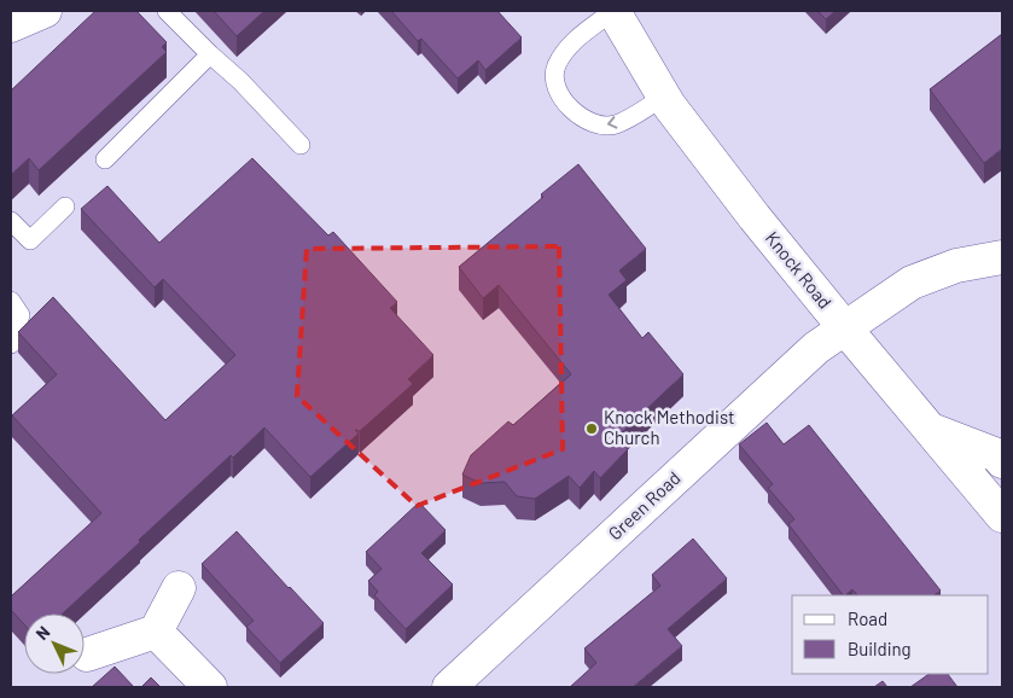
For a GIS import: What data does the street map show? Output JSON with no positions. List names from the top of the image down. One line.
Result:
{"streets":{"main road":["Knock Road","Green Road"]},"crossings":[["Knock Road","Green Road"]],"places":["Knock Methodist Church"],"legend":["Road","Building"],"north":"top left"}
